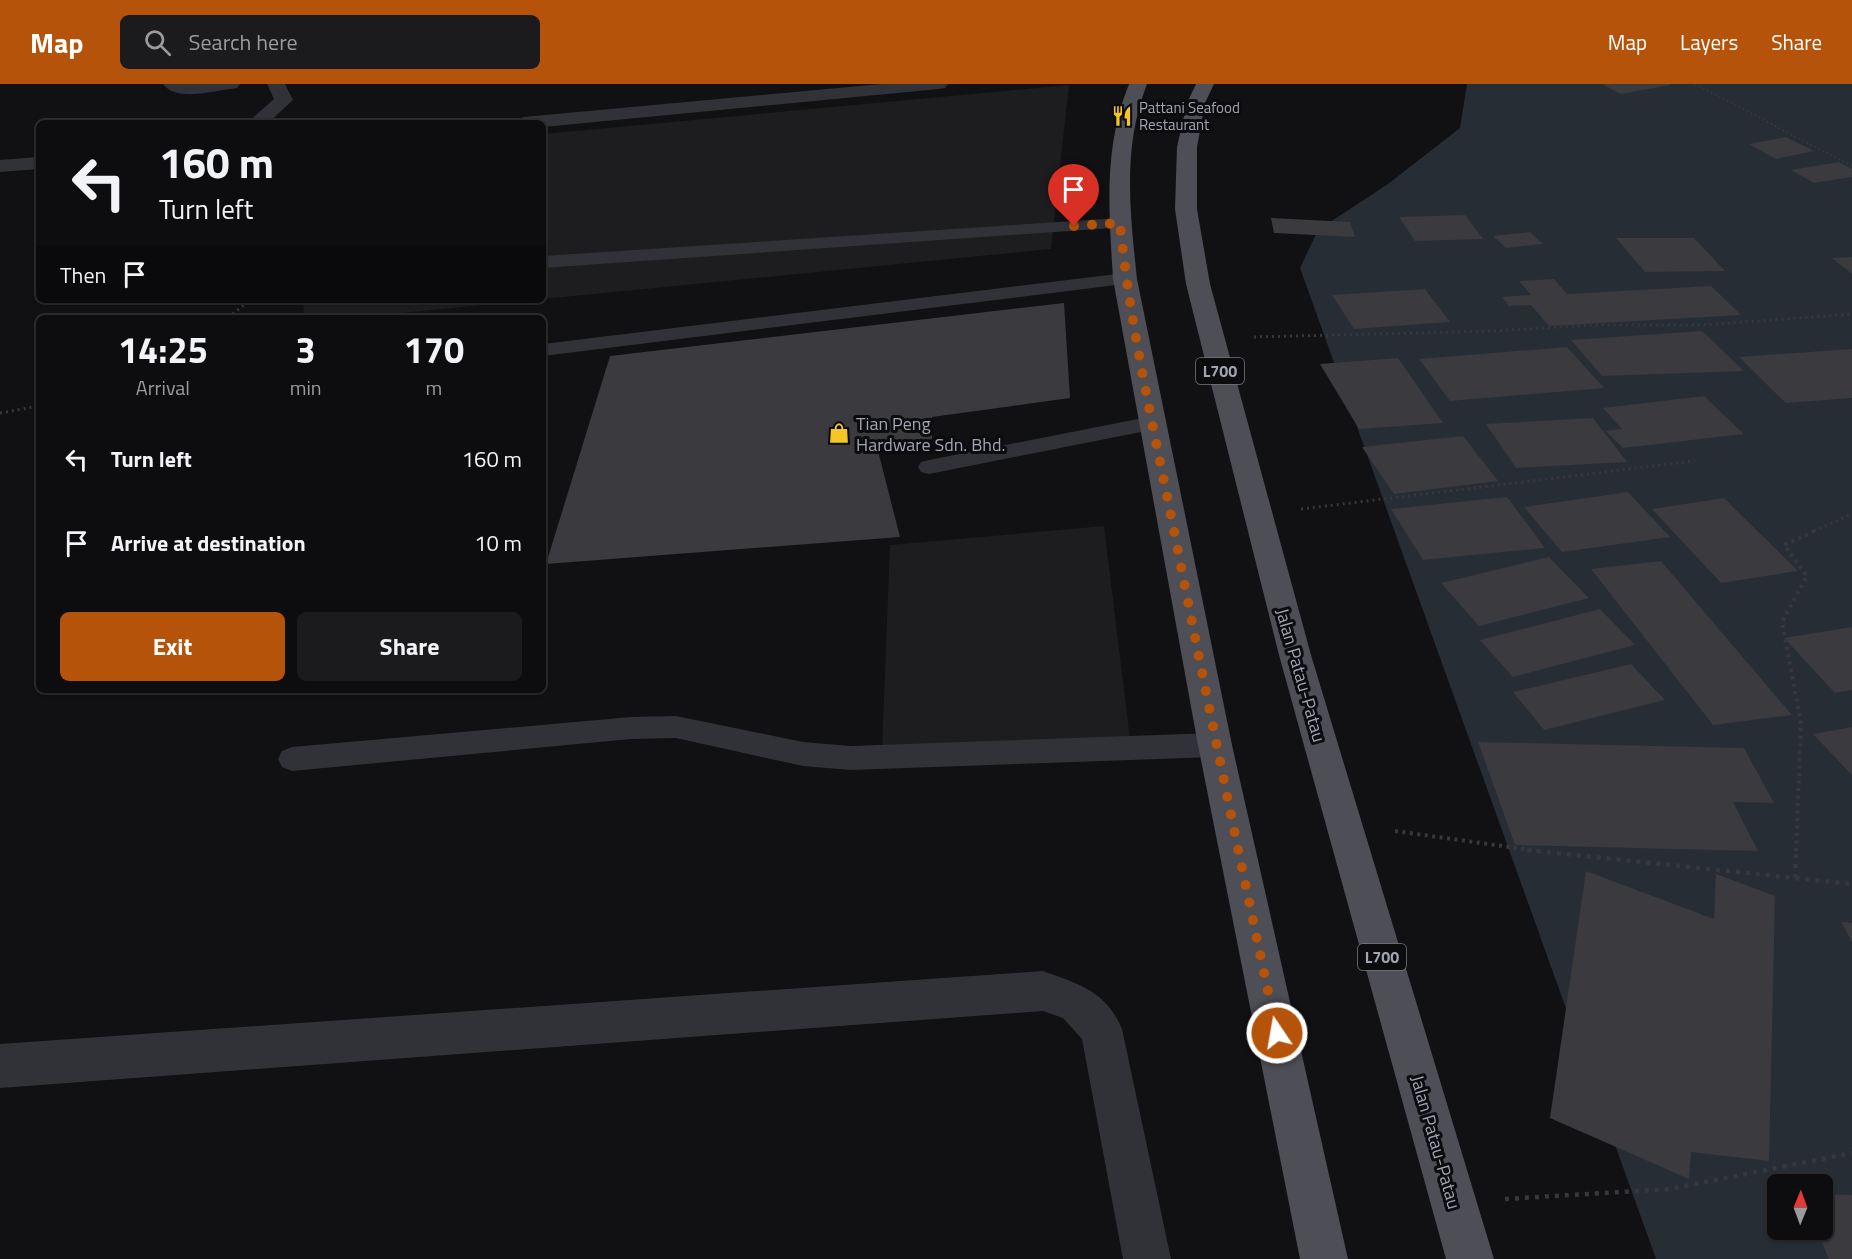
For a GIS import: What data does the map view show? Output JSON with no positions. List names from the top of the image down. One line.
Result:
{"streets":{"main road":["L700","Jalan Patau-Patau"]},"places":{"restaurant":["Pattani Seafood Restaurant"],"shop":["Tian Peng Hardware Sdn. Bhd."]},"north":"top","page":{"header":"Map","search":"Search here","nav":["Map","Layers","Share"],"turn":["160 m","Turn left"],"then":"Then","eta":["14:25","Arrival","3","min","170","m"],"list":[{"name":"Turn left","value":"160 m"},{"name":"Arrive at destination","value":"10 m"}],"buttons":["Exit","Share"]}}
